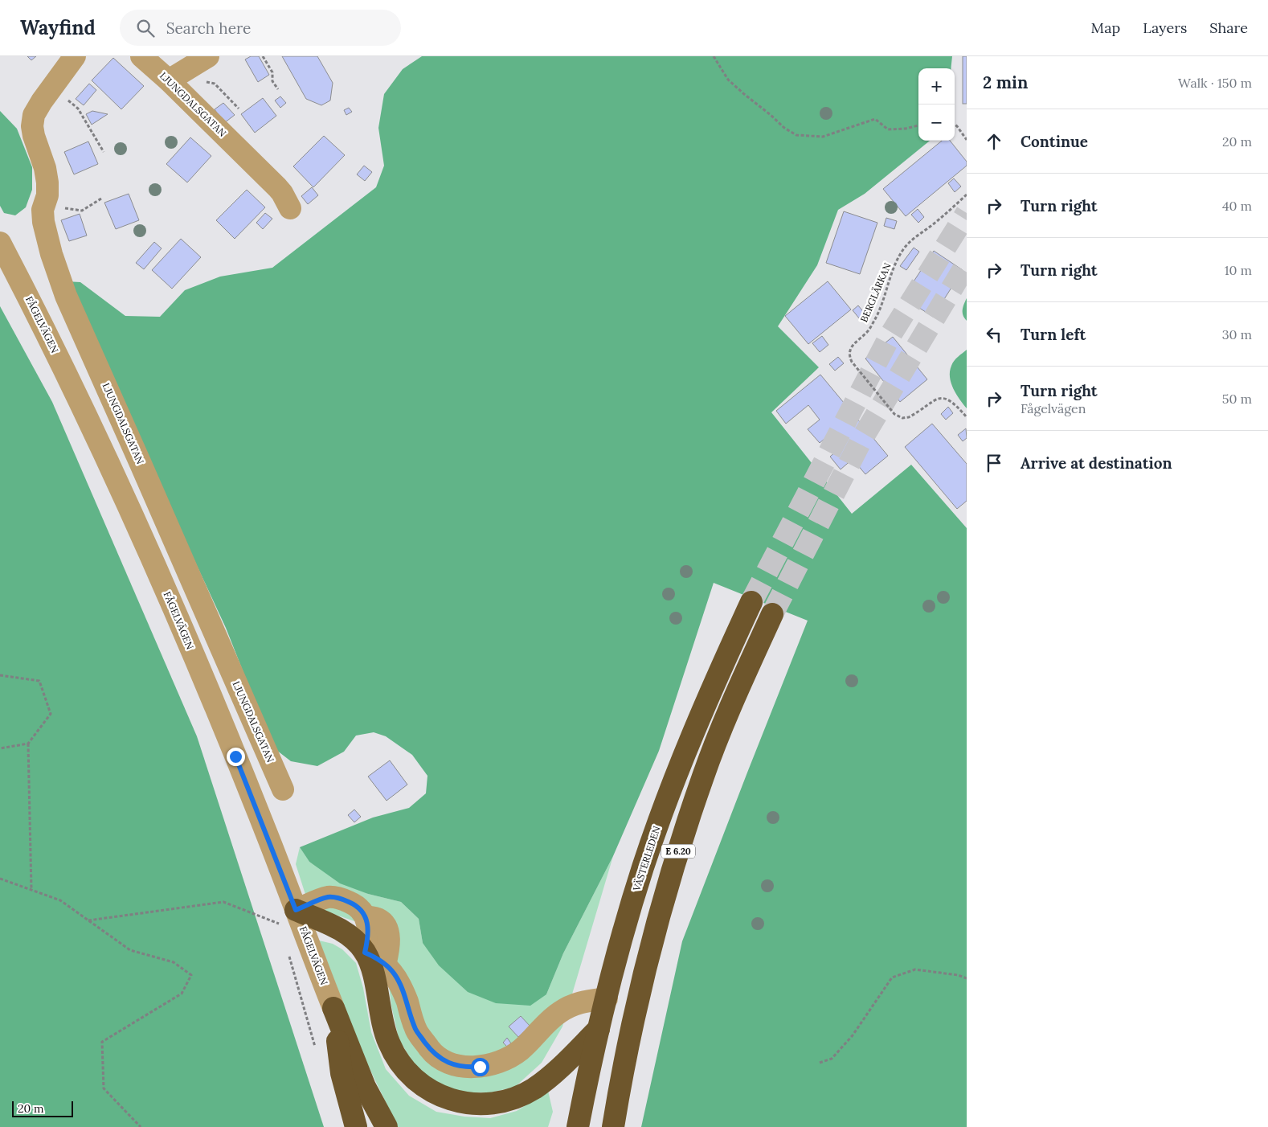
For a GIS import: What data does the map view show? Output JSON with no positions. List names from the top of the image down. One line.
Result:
{"streets":{"highway":["E 6.20","VÄSTERLEDEN"],"street":["LJUNGDALSGATAN","FÅGELVÄGEN"],"path":["BERGLÄRKAN"]},"scale_bar":"20 m","page":{"header":"Wayfind","search":"Search here","nav":["Map","Layers","Share"],"heading":["2 min","Walk · 150 m"],"map_buttons":["+","−"],"list":[["Continue","20 m"],["Turn right","40 m"],["Turn right","10 m"],["Turn left","30 m"],["Turn right","Fågelvägen","50 m"],"Arrive at destination"],"scale":"20 m"}}
